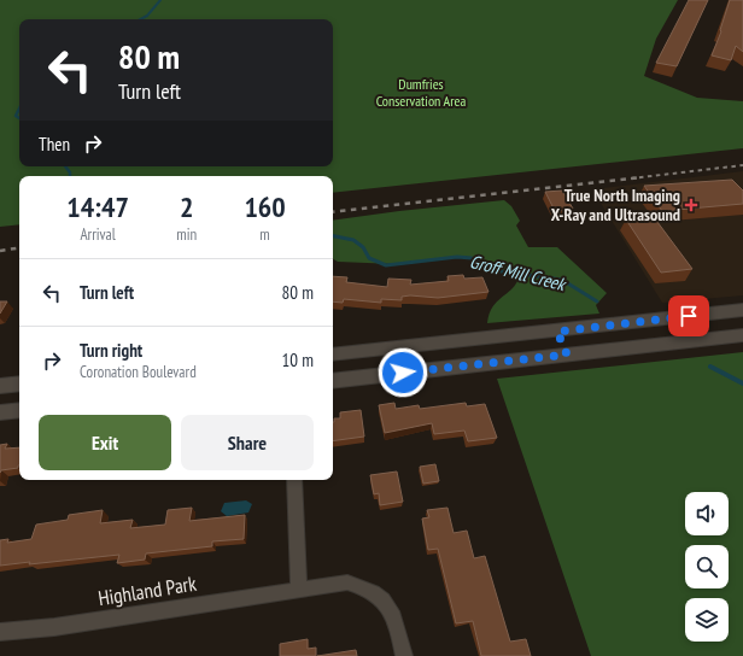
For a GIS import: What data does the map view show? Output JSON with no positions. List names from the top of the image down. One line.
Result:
{"streets":{"street":["Highland Park"]},"water":["Groff Mill Creek"],"parks":["Dumfries Conservation Area"],"places":{"health":["True North Imaging X-Ray and Ultrasound"]},"page":{"turn":["80 m","Turn left"],"then":"Then","eta":["14:47","Arrival","2","min","160","m"],"list":[{"name":"Turn left","value":"80 m"},{"name":"Turn right","note":"Coronation Boulevard","value":"10 m"}],"buttons":["Exit","Share"]}}
